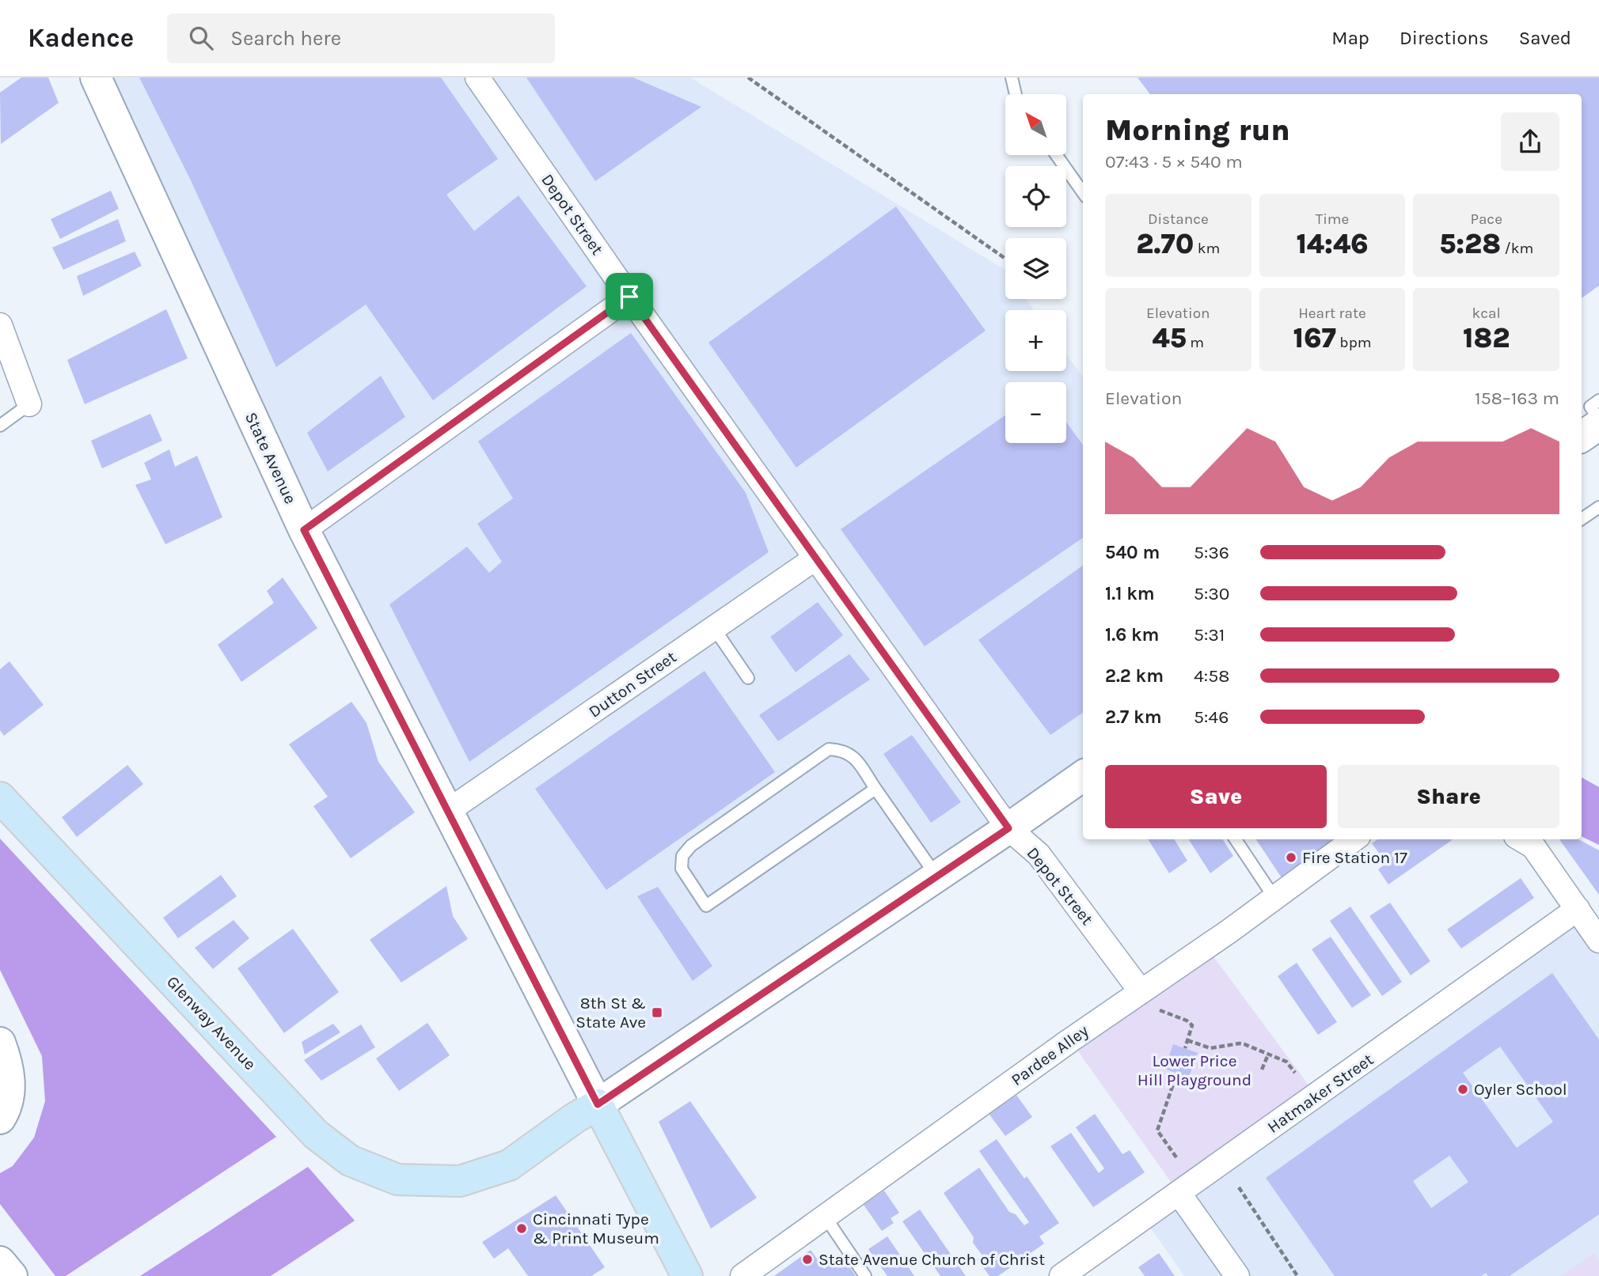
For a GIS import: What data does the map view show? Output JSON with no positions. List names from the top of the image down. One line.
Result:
{"streets":{"main road":["State Avenue","Glenway Avenue"],"street":["Depot Street","Dutton Street","Pardee Alley","Hatmaker Street"]},"crossings":[["Depot Street","Dutton Street"],["Depot Street","Pardee Alley"],["State Avenue","Dutton Street"],["State Avenue","Glenway Avenue"]],"parks":["Lower Price Hill Playground"],"places":{"other":["Fire Station 17","Oyler School","Cincinnati Type & Print Museum","State Avenue Church of Christ"],"transit":["8th St & State Ave"]},"north":"top left","page":{"header":"Kadence","search":"Search here","nav":["Map","Directions","Saved"],"map_buttons":["+","−"],"heading":["Morning run","07:43 · 5 × 540 m"],"stats":[["Distance","2.70 km"],["Time","14:46"],["Pace","5:28 /km"],["Elevation","45 m"],["Heart rate","167 bpm"],["kcal","182"]],"chart":["Elevation","158–163 m"],"list":[{"name":"540 m","note":"5:36"},{"name":"1.1 km","note":"5:30"},{"name":"1.6 km","note":"5:31"},{"name":"2.2 km","note":"4:58"},{"name":"2.7 km","note":"5:46"}],"buttons":["Save","Share"]}}
